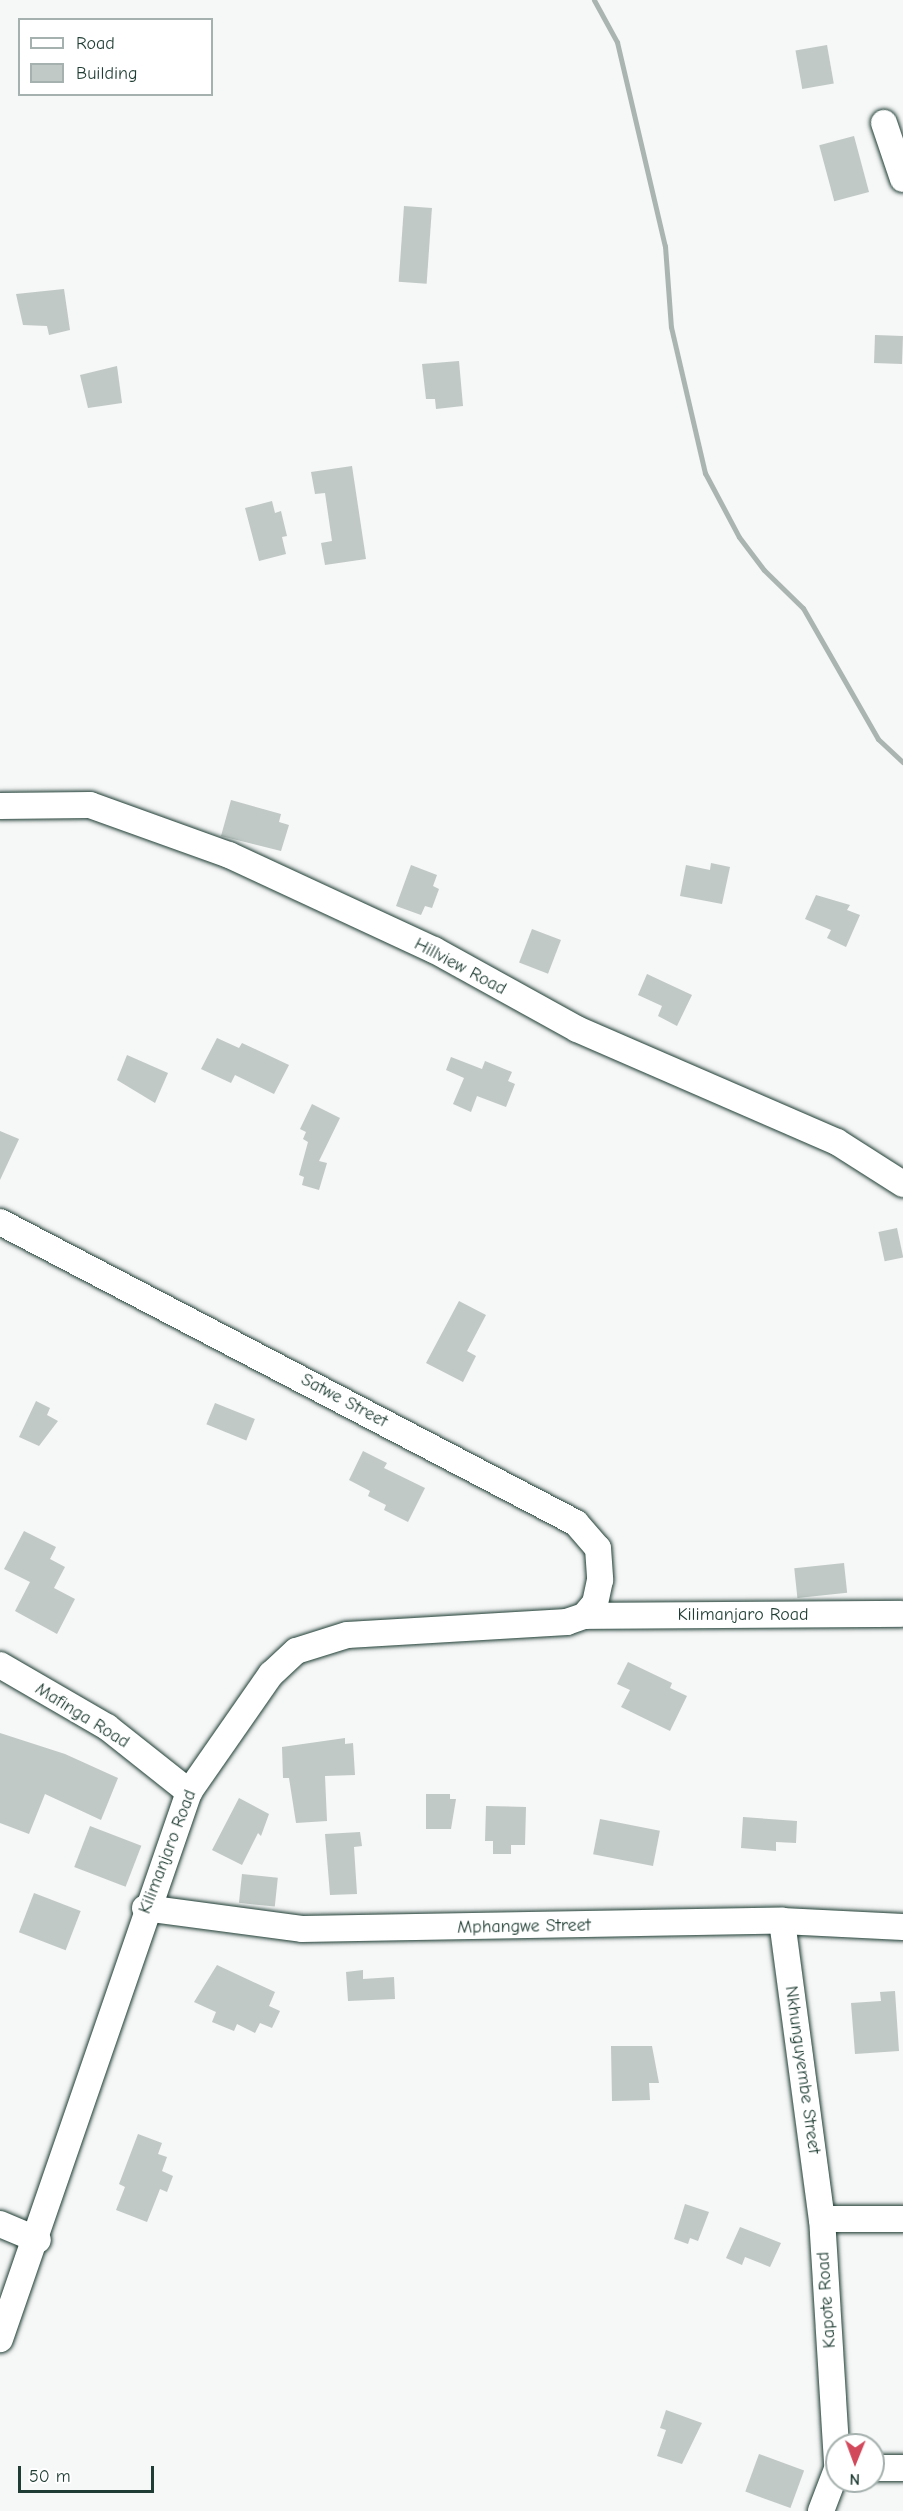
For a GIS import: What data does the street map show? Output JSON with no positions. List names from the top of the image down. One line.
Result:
{"streets":{"street":["Hillview Road","Satwe Street","Kilimanjaro Road","Mafinga Road","Mphangwe Street","Nkhunguyembe Street","Kapote Road"]},"crossings":[["Satwe Street","Kilimanjaro Road"],["Kilimanjaro Road","Mafinga Road"],["Kilimanjaro Road","Mphangwe Street"],["Mphangwe Street","Nkhunguyembe Street"],["Nkhunguyembe Street","Kapote Road"]],"legend":["Road","Building"],"scale_bar":"50 m","north":"bottom"}
